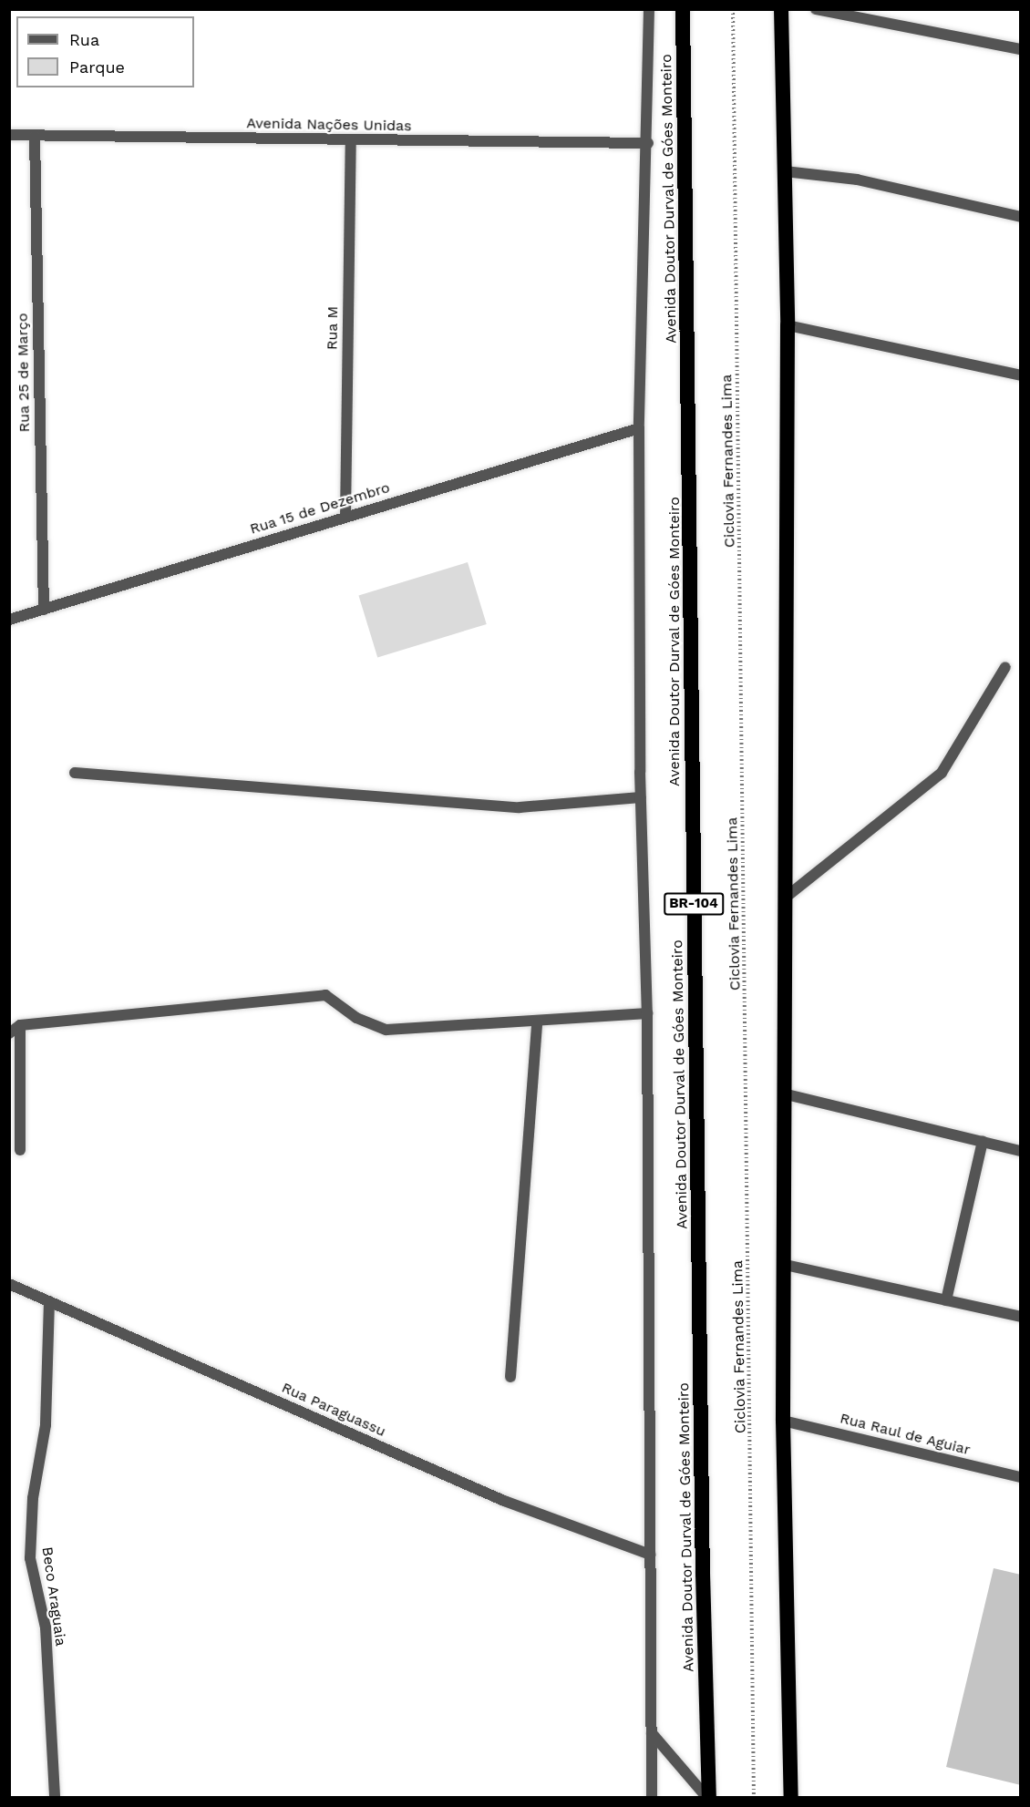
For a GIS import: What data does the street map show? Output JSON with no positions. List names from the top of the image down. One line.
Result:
{"streets":{"highway":["Avenida Doutor Durval de Góes Monteiro","BR-104"],"street":["Avenida Nações Unidas","Rua M","Rua 25 de Março","Rua 15 de Dezembro","Rua Paraguassu","Rua Raul de Aguiar","Beco Araguaia"],"path":["Ciclovia Fernandes Lima"]},"crossings":[["Avenida Nações Unidas","Rua M"],["Avenida Nações Unidas","Rua 25 de Março"],["Rua M","Rua 15 de Dezembro"],["Rua 25 de Março","Rua 15 de Dezembro"],["Rua Paraguassu","Beco Araguaia"]],"legend":["Rua","Parque"]}
